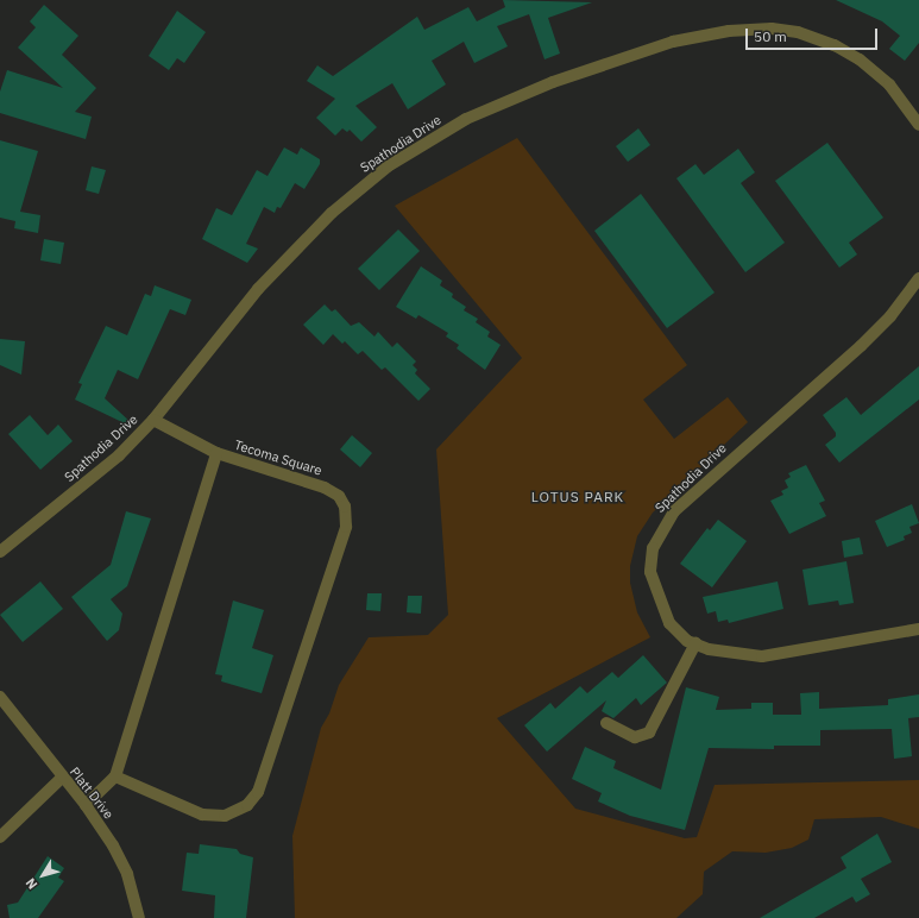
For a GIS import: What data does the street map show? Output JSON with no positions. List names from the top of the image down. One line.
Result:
{"streets":{"street":["Spathodia Drive","Tecoma Square","Platt Drive"]},"crossings":[["Tecoma Square","Platt Drive"]],"districts":["LOTUS PARK"],"scale_bar":"50 m","north":"bottom left"}
